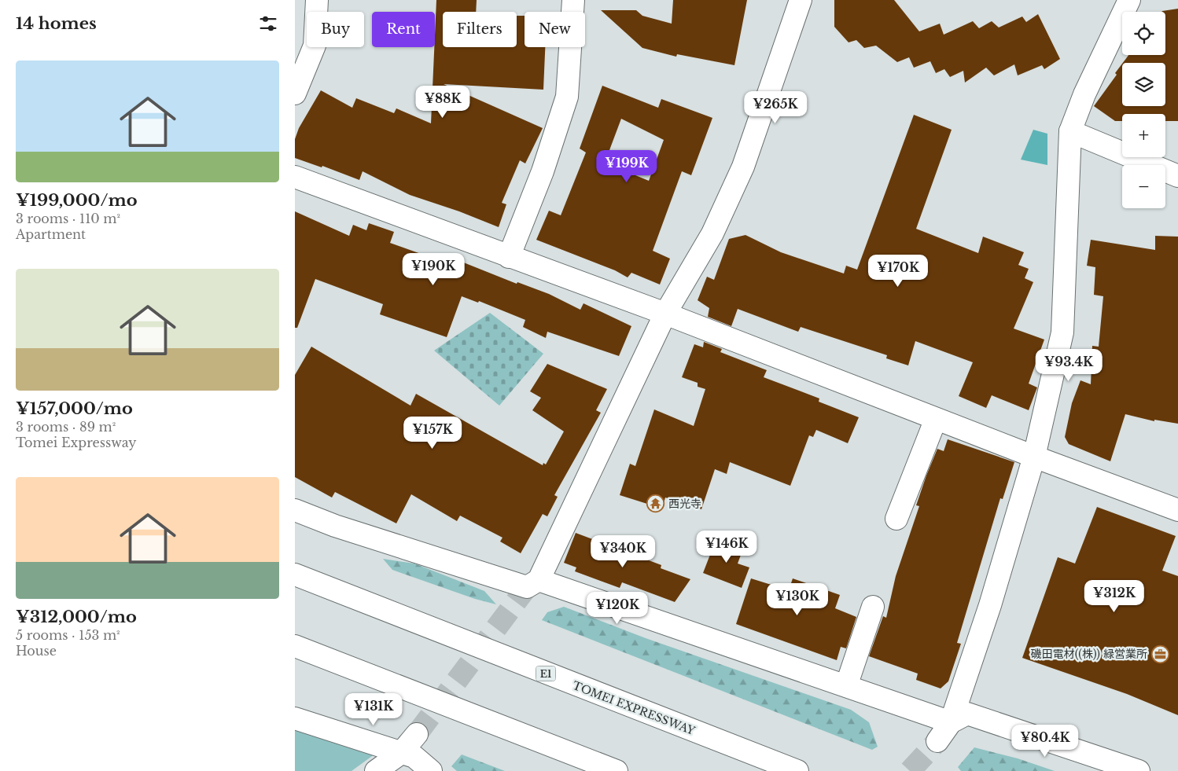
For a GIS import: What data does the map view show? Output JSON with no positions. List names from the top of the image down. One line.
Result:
{"streets":{"main road":["E1","TOMEI EXPRESSWAY"]},"places":{"temple":["西光寺"],"office":["磯田電材((株)) 緑営業所"]},"page":{"heading":"14 homes","map_buttons":["+","−"],"chip":["Buy","Rent","Filters","New"],"list":[{"name":"¥199,000/mo","note":"3 rooms · 110 m² · Apartment"},{"name":"¥157,000/mo","note":"3 rooms · 89 m² · Tomei Expressway"},{"name":"¥312,000/mo","note":"5 rooms · 153 m² · House"}],"price":["¥88K","¥265K","¥199K","¥190K","¥170K","¥93.4K","¥157K","¥146K","¥340K","¥312K","¥130K","¥120K","¥131K","¥80.4K"]}}
